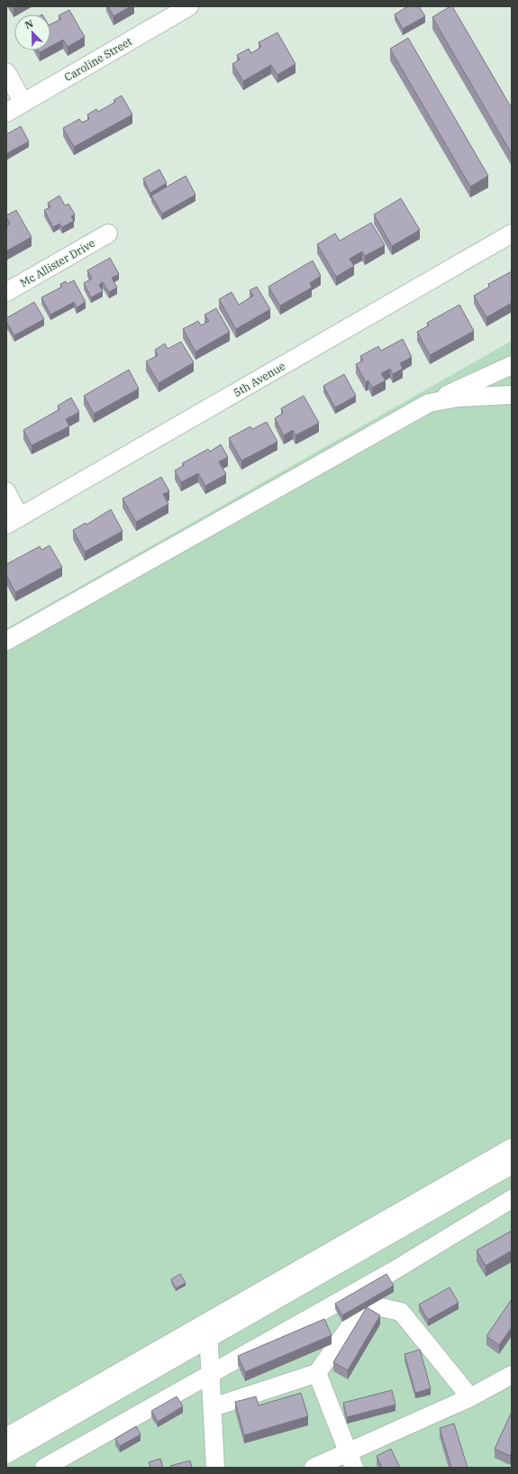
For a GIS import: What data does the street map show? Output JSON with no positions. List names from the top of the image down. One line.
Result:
{"streets":{"street":["Caroline Street","Mc Allister Drive","5th Avenue"]},"north":"top left"}
